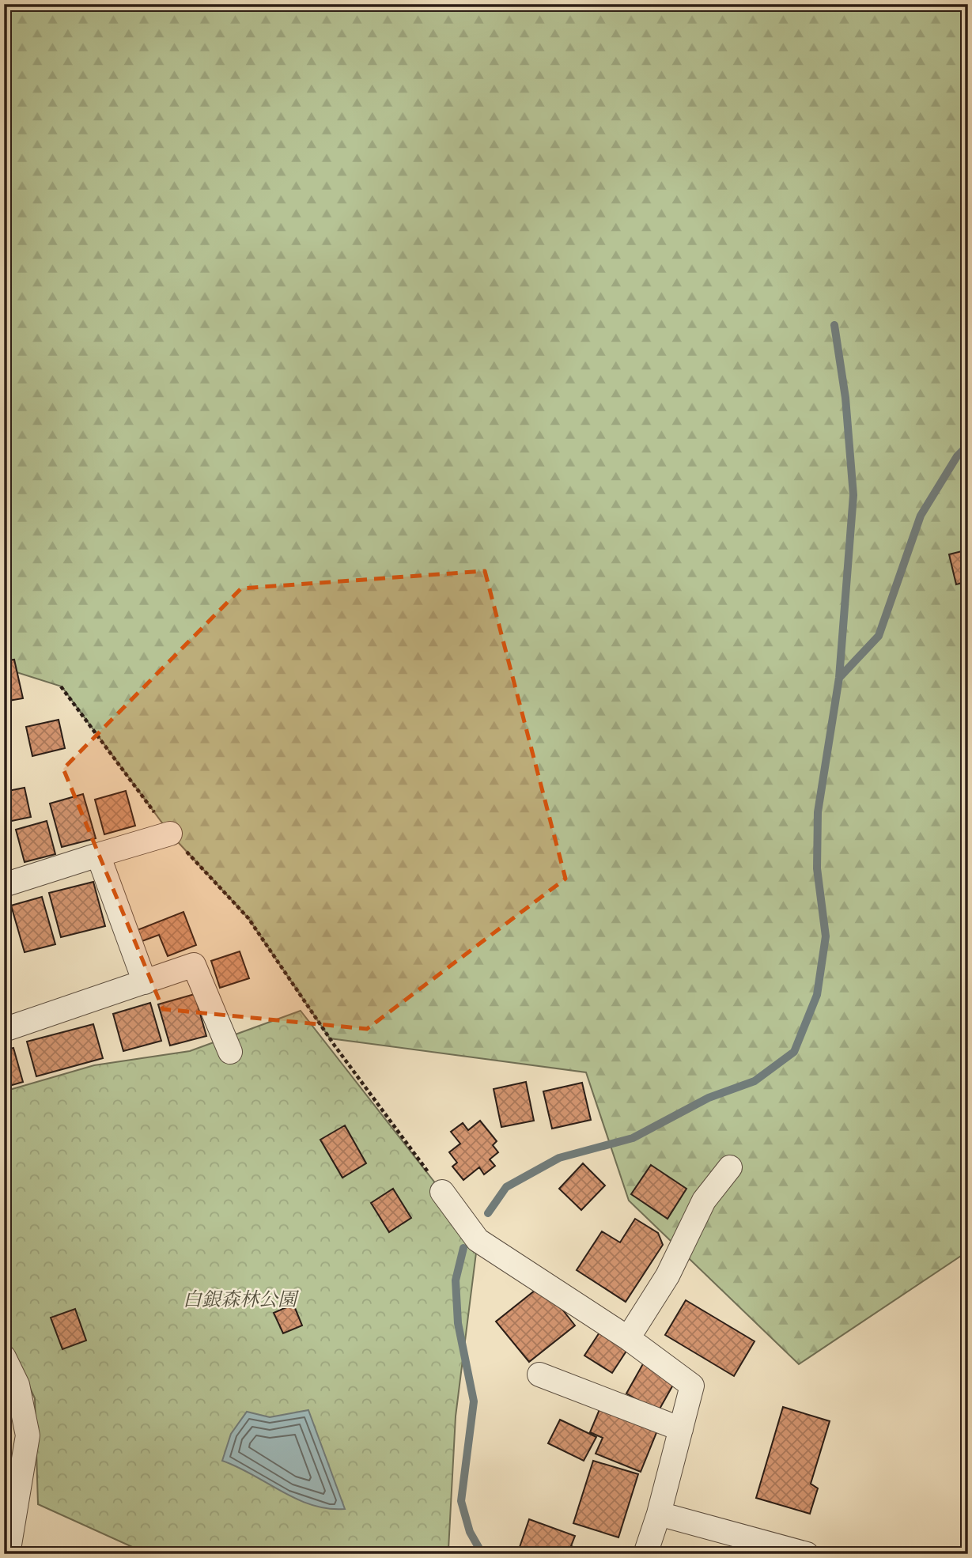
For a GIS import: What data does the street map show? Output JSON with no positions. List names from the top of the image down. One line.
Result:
{"parks":["白銀森林公園"]}
